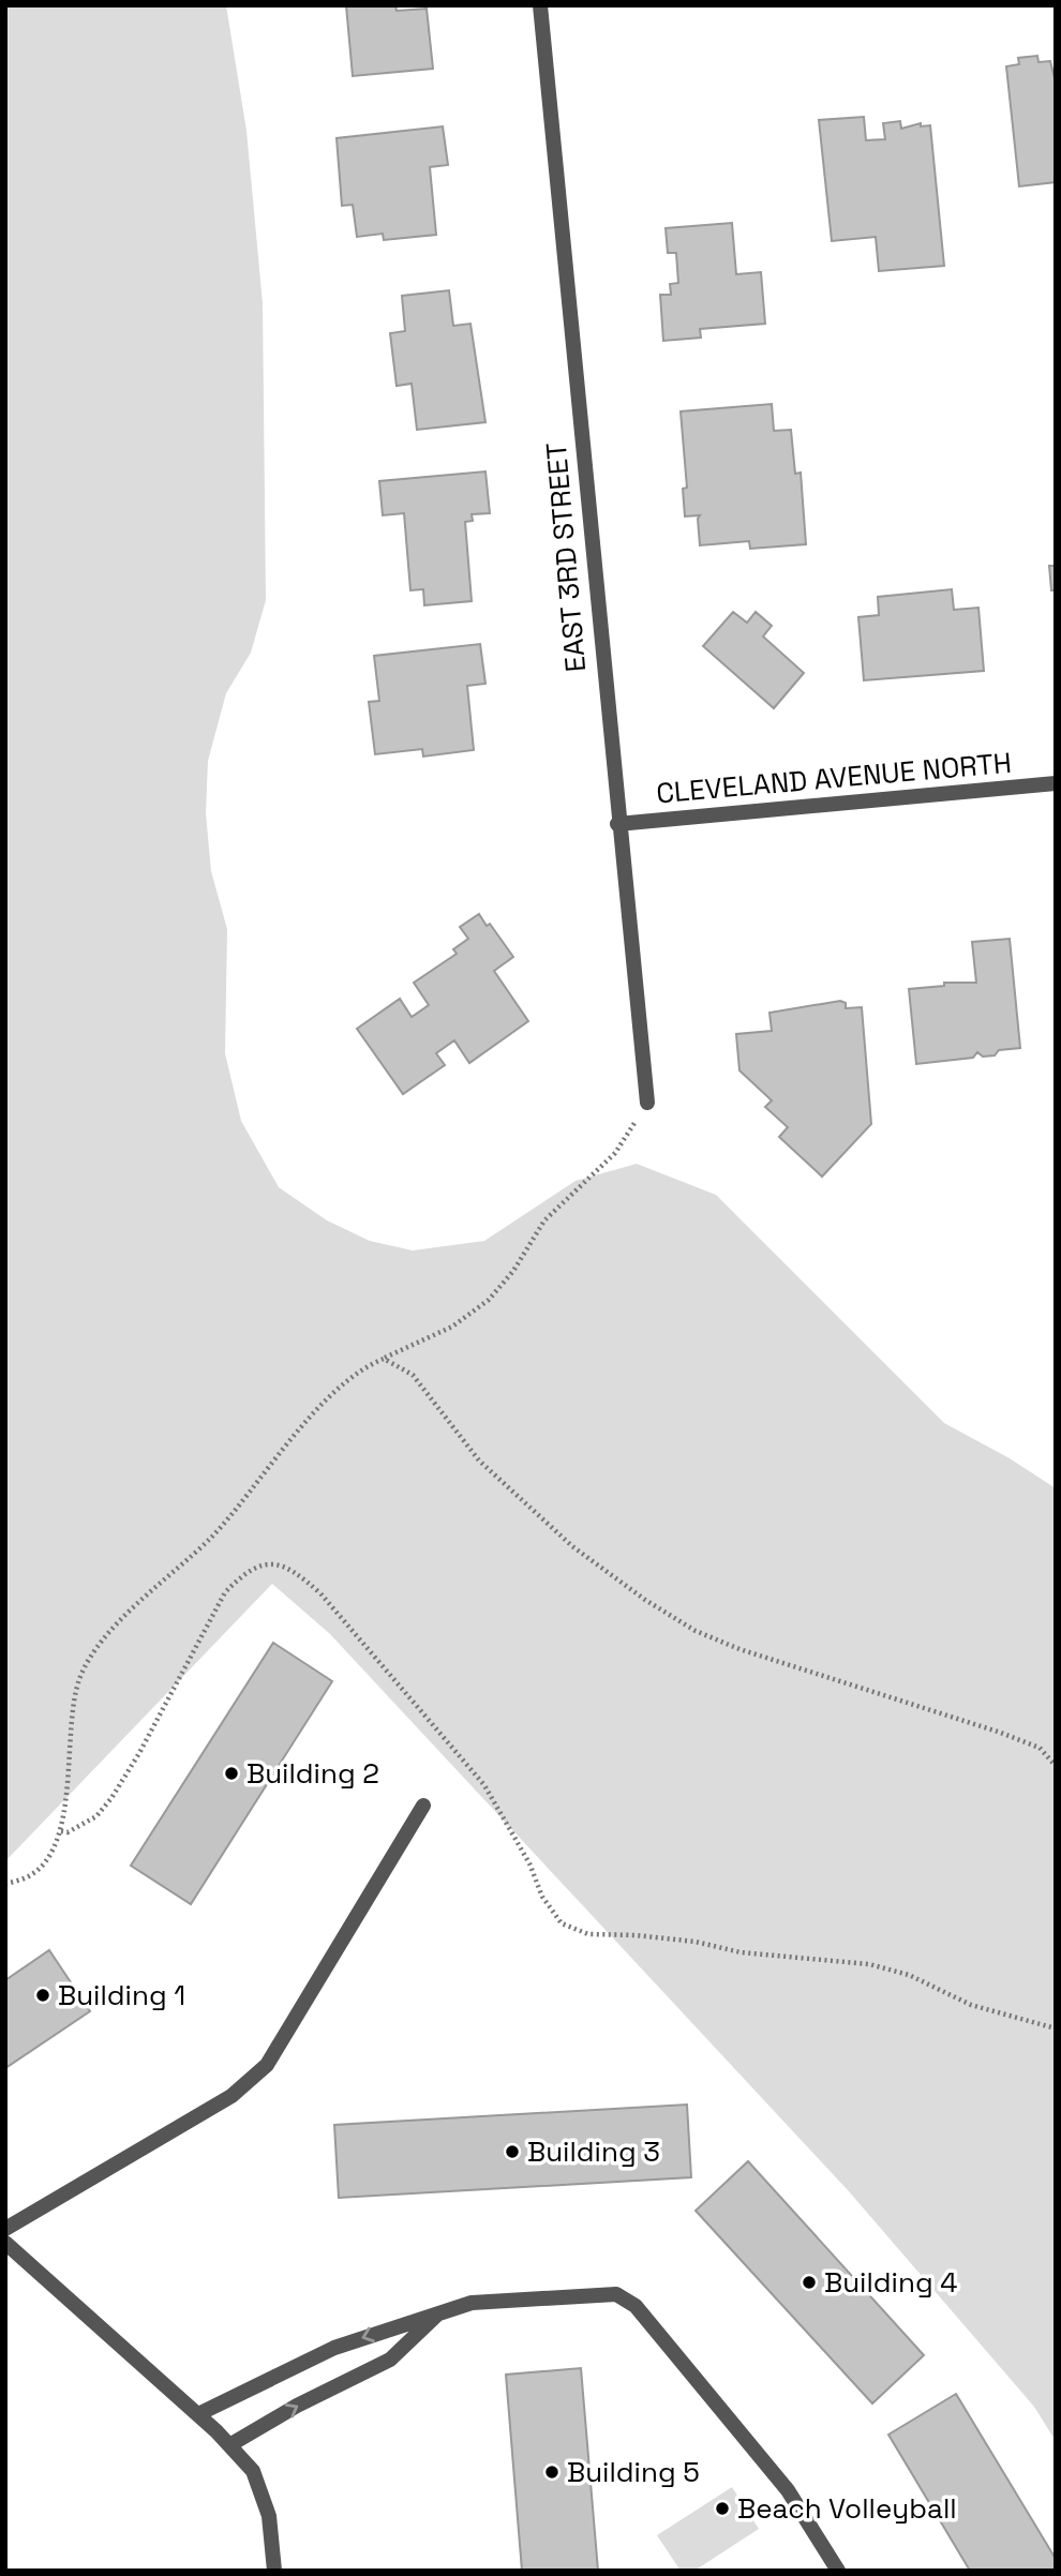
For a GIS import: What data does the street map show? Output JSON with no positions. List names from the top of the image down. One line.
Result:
{"streets":{"street":["EAST 3RD STREET","CLEVELAND AVENUE NORTH"]},"crossings":[["EAST 3RD STREET","CLEVELAND AVENUE NORTH"]],"places":["Building 2","Building 1","Building 3","Building 4","Building 5","Beach Volleyball"]}
